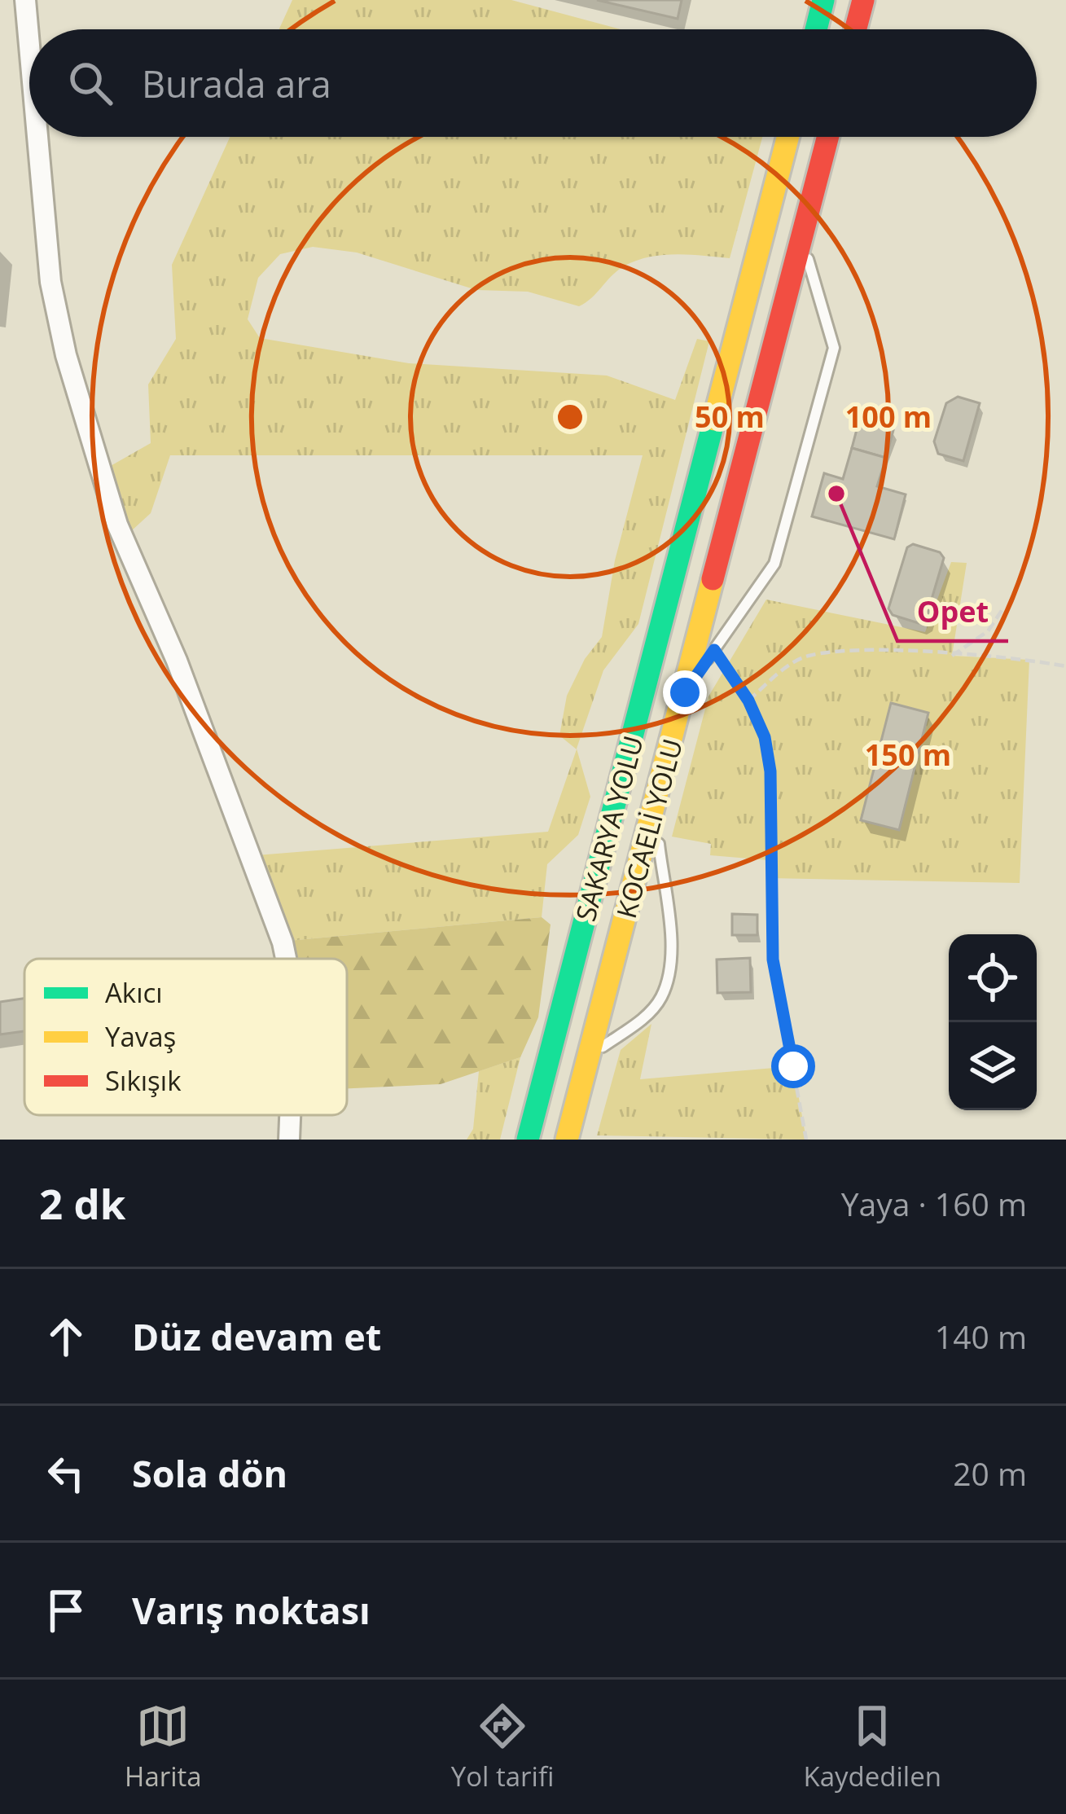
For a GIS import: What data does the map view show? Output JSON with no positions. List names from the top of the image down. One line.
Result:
{"streets":{"highway":["SAKARYA YOLU","KOCAELİ YOLU"]},"places":["Opet"],"legend":["Akıcı","Yavaş","Sıkışık"],"page":{"search":"Burada ara","heading":["2 dk","Yaya · 160 m"],"list":[["Düz devam et","140 m"],["Sola dön","20 m"],"Varış noktası"],"nav":["Harita","Yol tarifi","Kaydedilen"]},"rings":["50 m","100 m","150 m"]}
